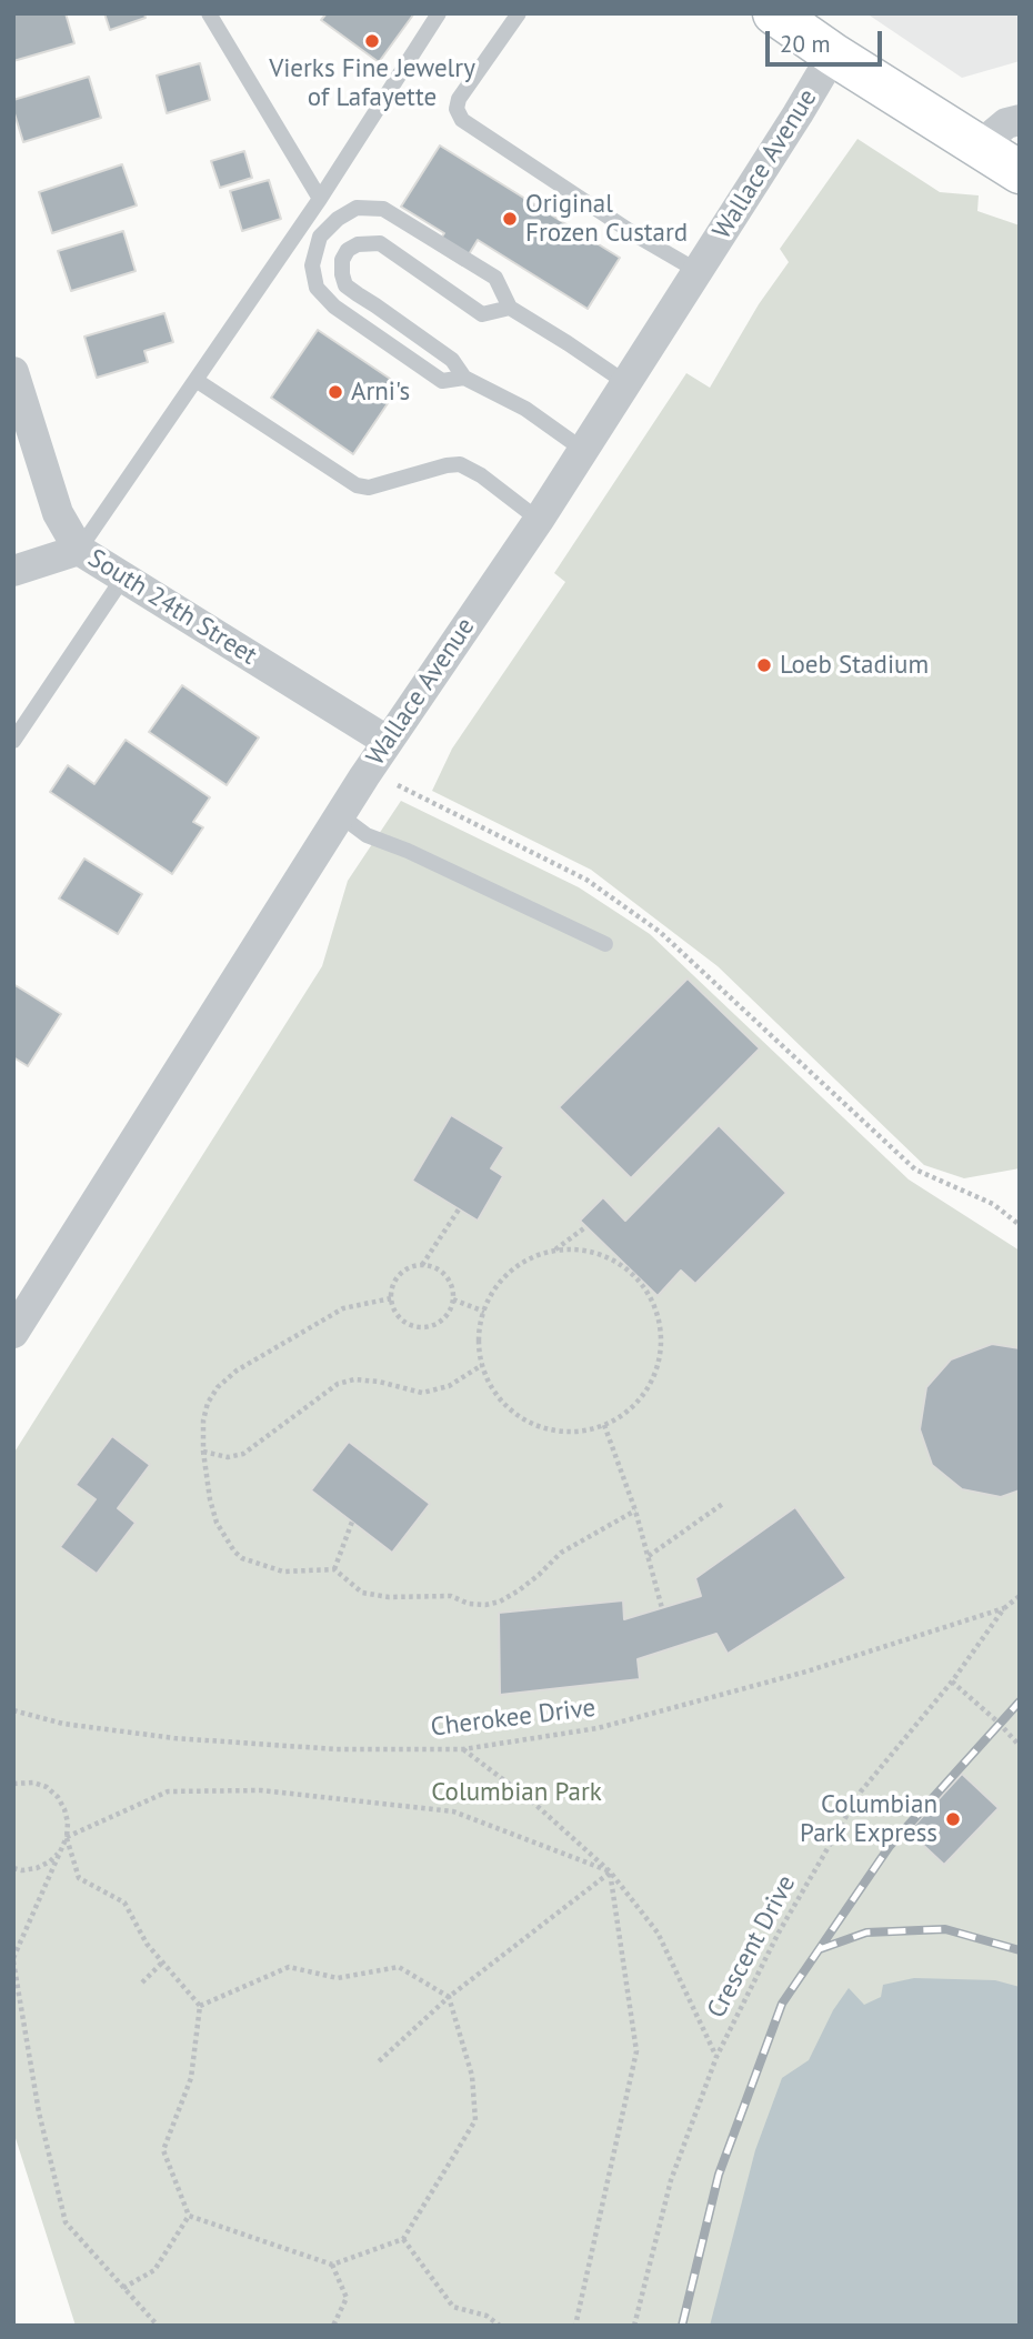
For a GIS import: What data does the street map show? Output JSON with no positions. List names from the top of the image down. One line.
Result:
{"streets":{"street":["Wallace Avenue","South 24th Street"],"path":["Cherokee Drive","Crescent Drive"]},"crossings":[["Wallace Avenue","South 24th Street"],["Cherokee Drive","Crescent Drive"]],"parks":["Columbian Park"],"places":["Vierks Fine Jewelry of Lafayette","Original Frozen Custard","Arni's","Loeb Stadium","Columbian Park Express"],"scale_bar":"20 m"}
